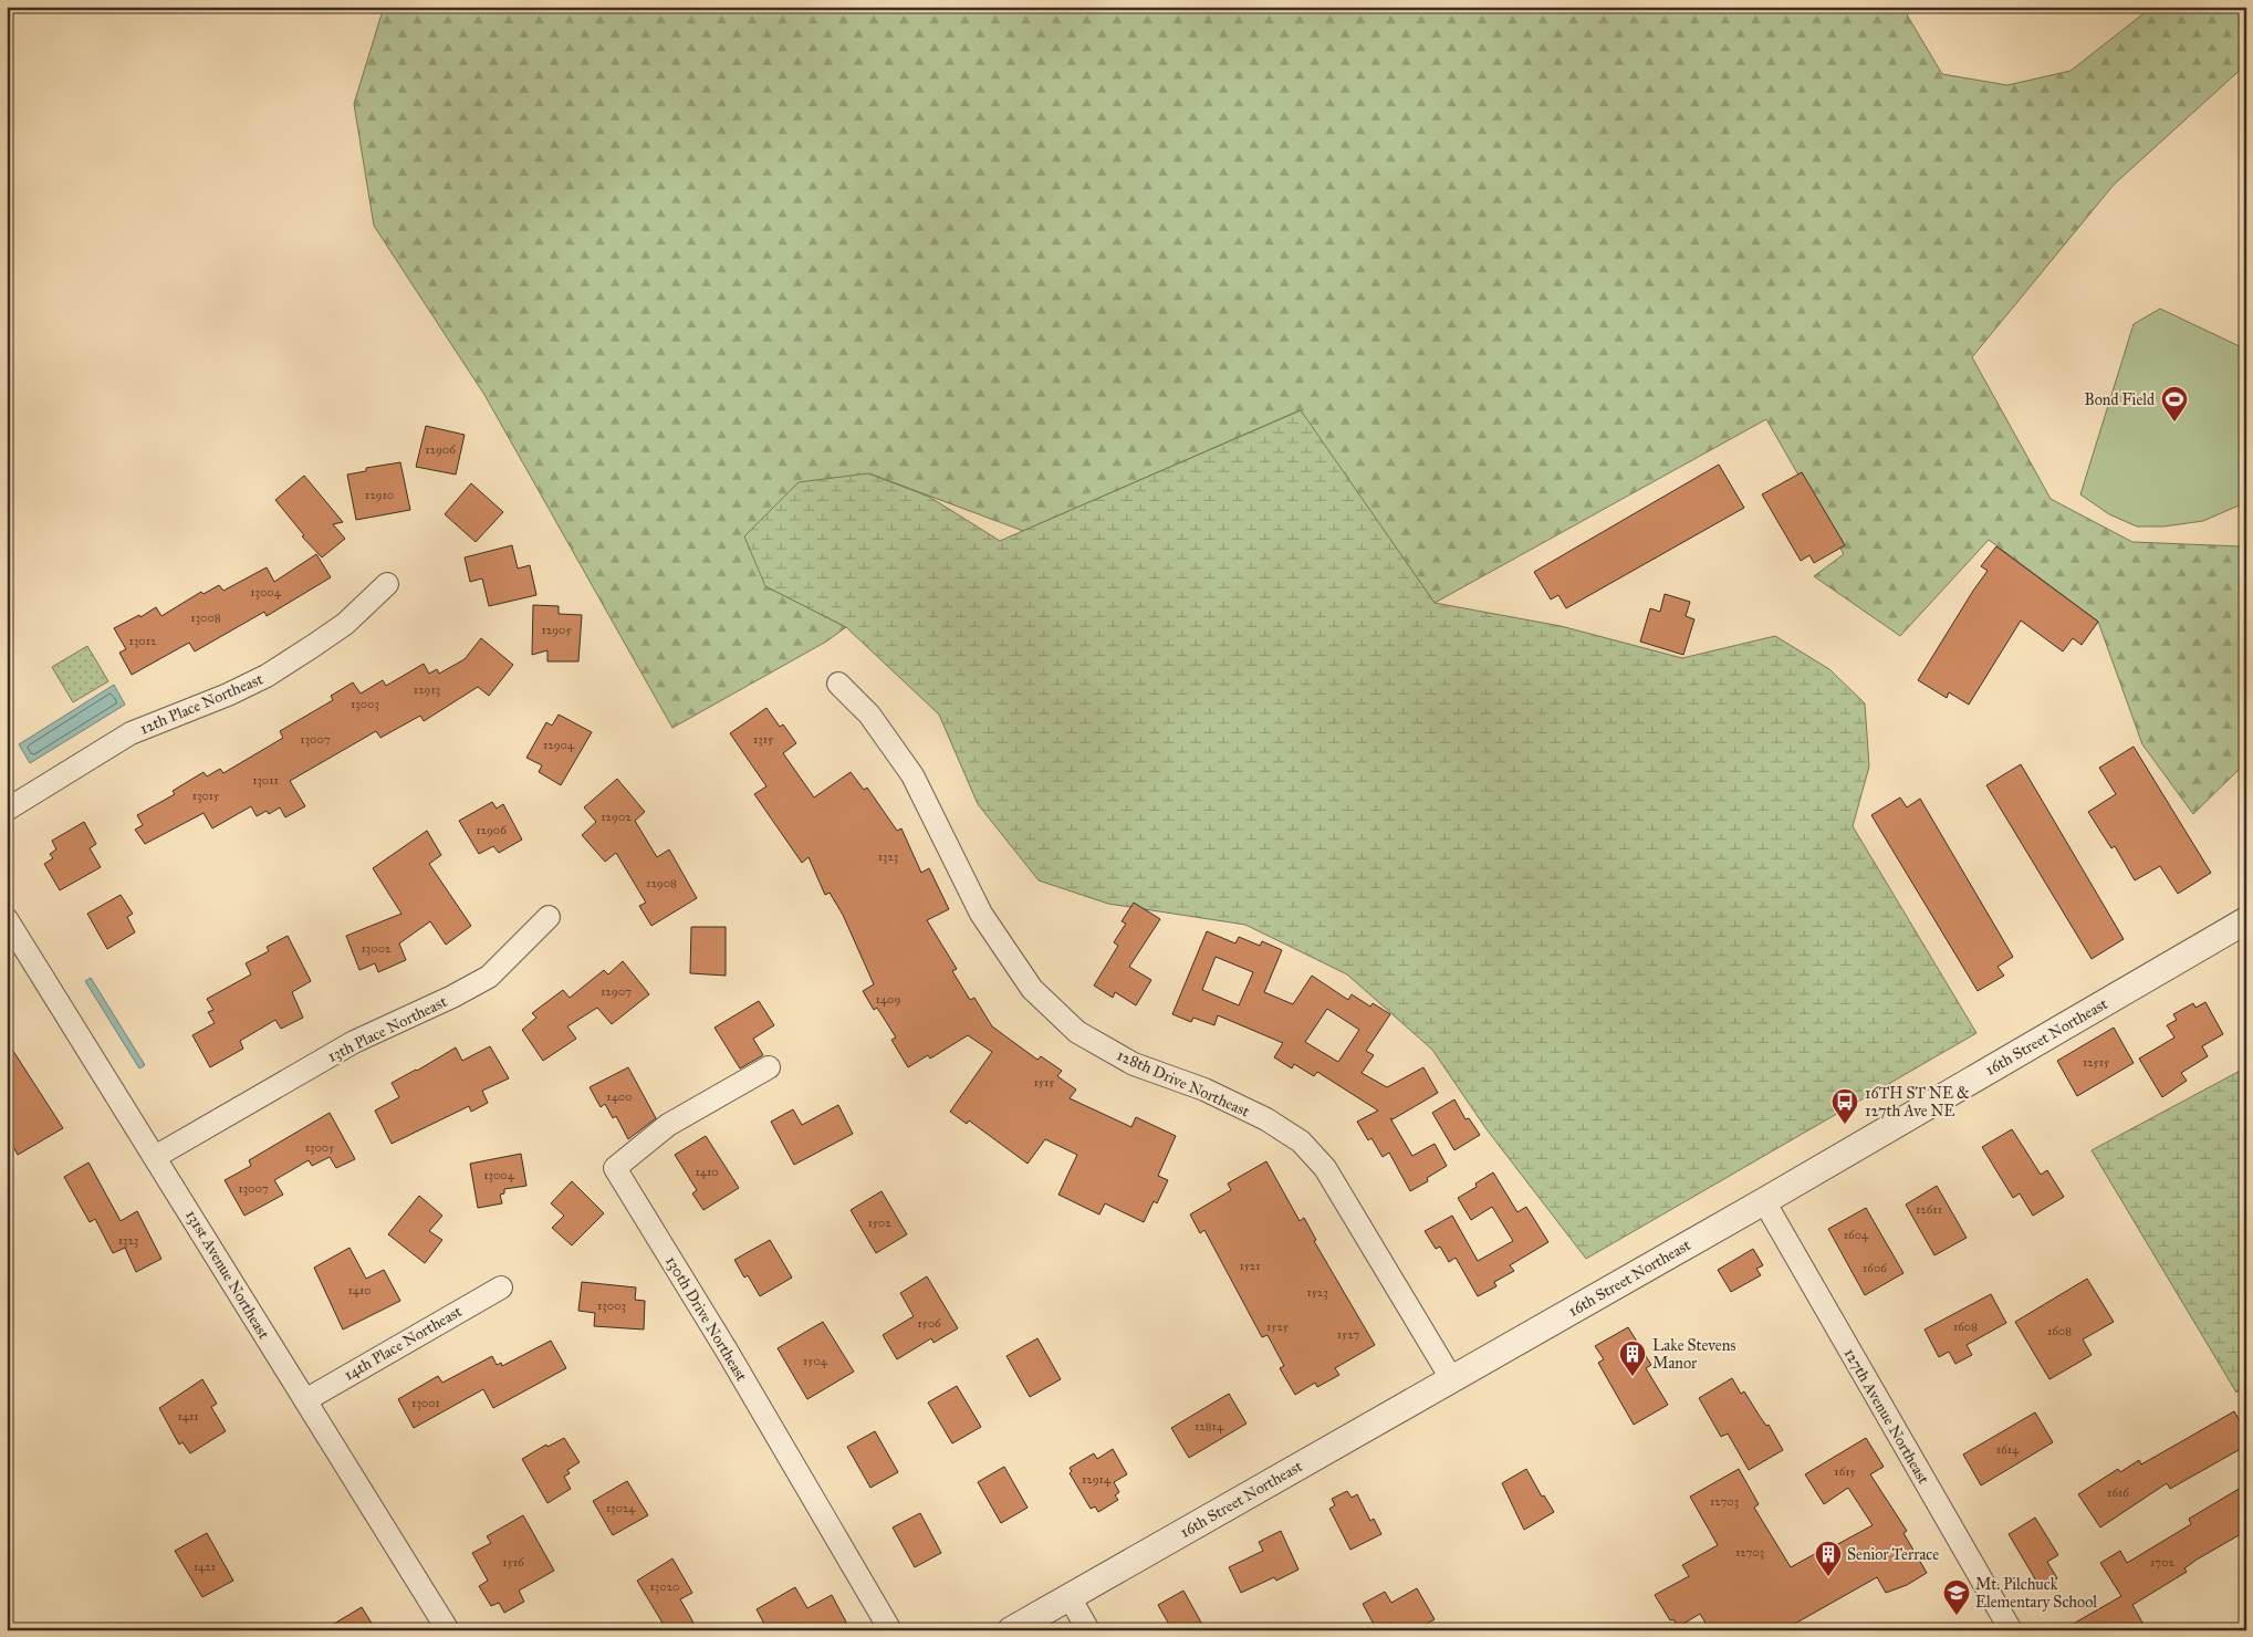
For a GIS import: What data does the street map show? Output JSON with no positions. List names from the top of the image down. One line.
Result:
{"streets":{"street":["12th Place Northeast","13th Place Northeast","16th Street Northeast","128th Drive Northeast","131st Avenue Northeast","130th Drive Northeast","14th Place Northeast","127th Avenue Northeast"]},"crossings":[["13th Place Northeast","131st Avenue Northeast"],["16th Street Northeast","128th Drive Northeast"],["16th Street Northeast","127th Avenue Northeast"],["131st Avenue Northeast","14th Place Northeast"]],"places":{"sports":["Bond Field"],"bus stop":["16TH ST NE & 127th Ave NE"],"building":["Lake Stevens Manor","Senior Terrace"],"school or university":["Mt. Pilchuck Elementary School"]},"house_numbers":["12906","12910","13004","13008","12905","13012","12913","13003","13007","1315","12904","13011","13015","12902","12906","1323","12908","13002","12907","1409","12515","1515","1400","13005","1410","13004","13007","12611","1502","1604","1323","1521","1606","1410","1523","13003","1506","1525","1608","1608","1527","1504","13001","1411","12814","1614","1615","12914","1616","12703","13024","12703","1516","1702","1421","13020"]}
